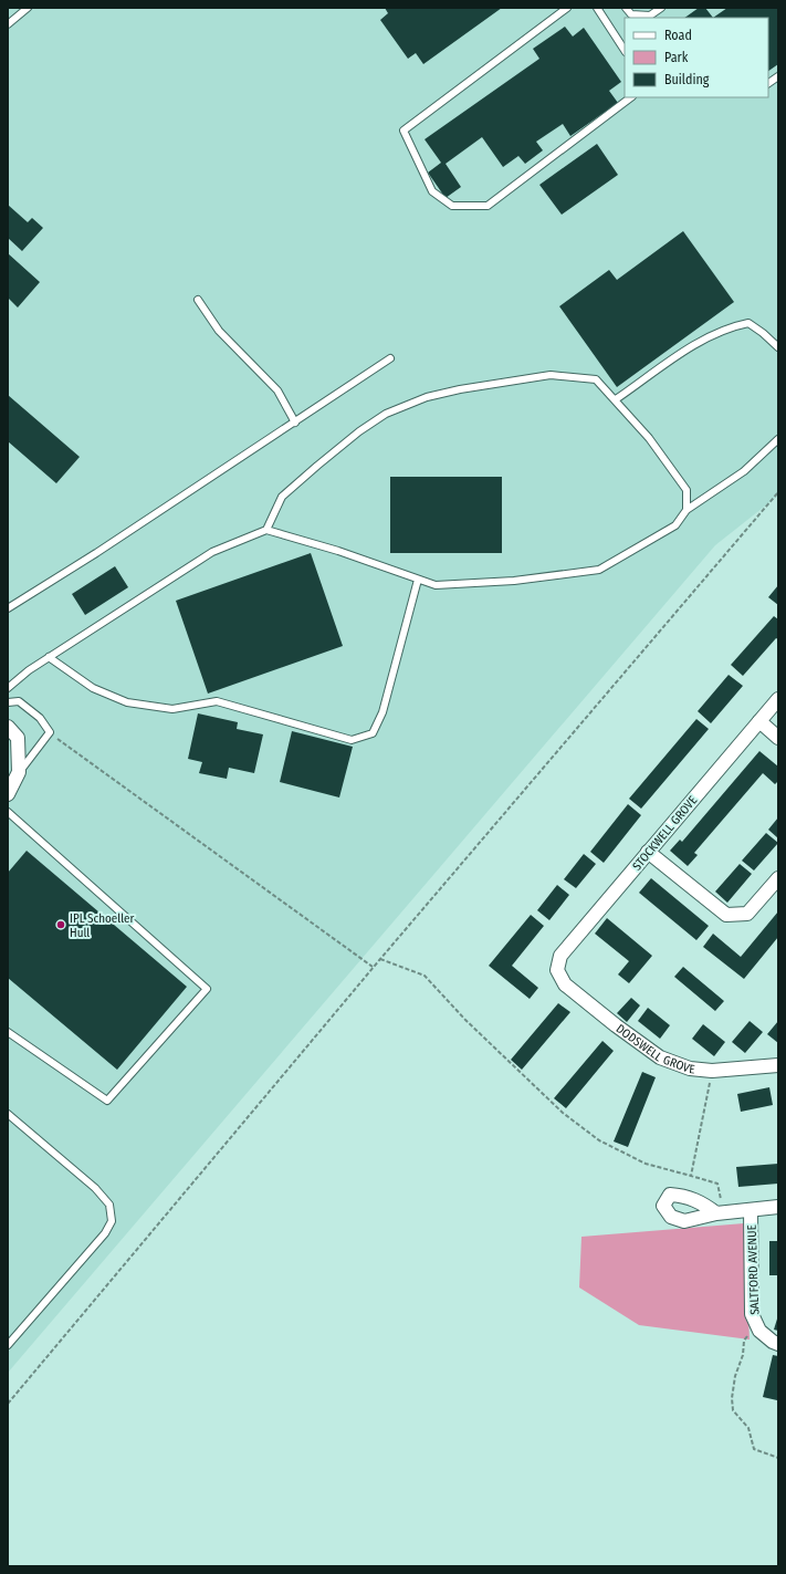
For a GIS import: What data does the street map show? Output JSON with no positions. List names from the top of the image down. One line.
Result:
{"streets":{"street":["STOCKWELL GROVE","DODSWELL GROVE","SALTFORD AVENUE"]},"crossings":[["STOCKWELL GROVE","DODSWELL GROVE"]],"places":["IPL Schoeller Hull"],"legend":["Road","Park","Building"]}
